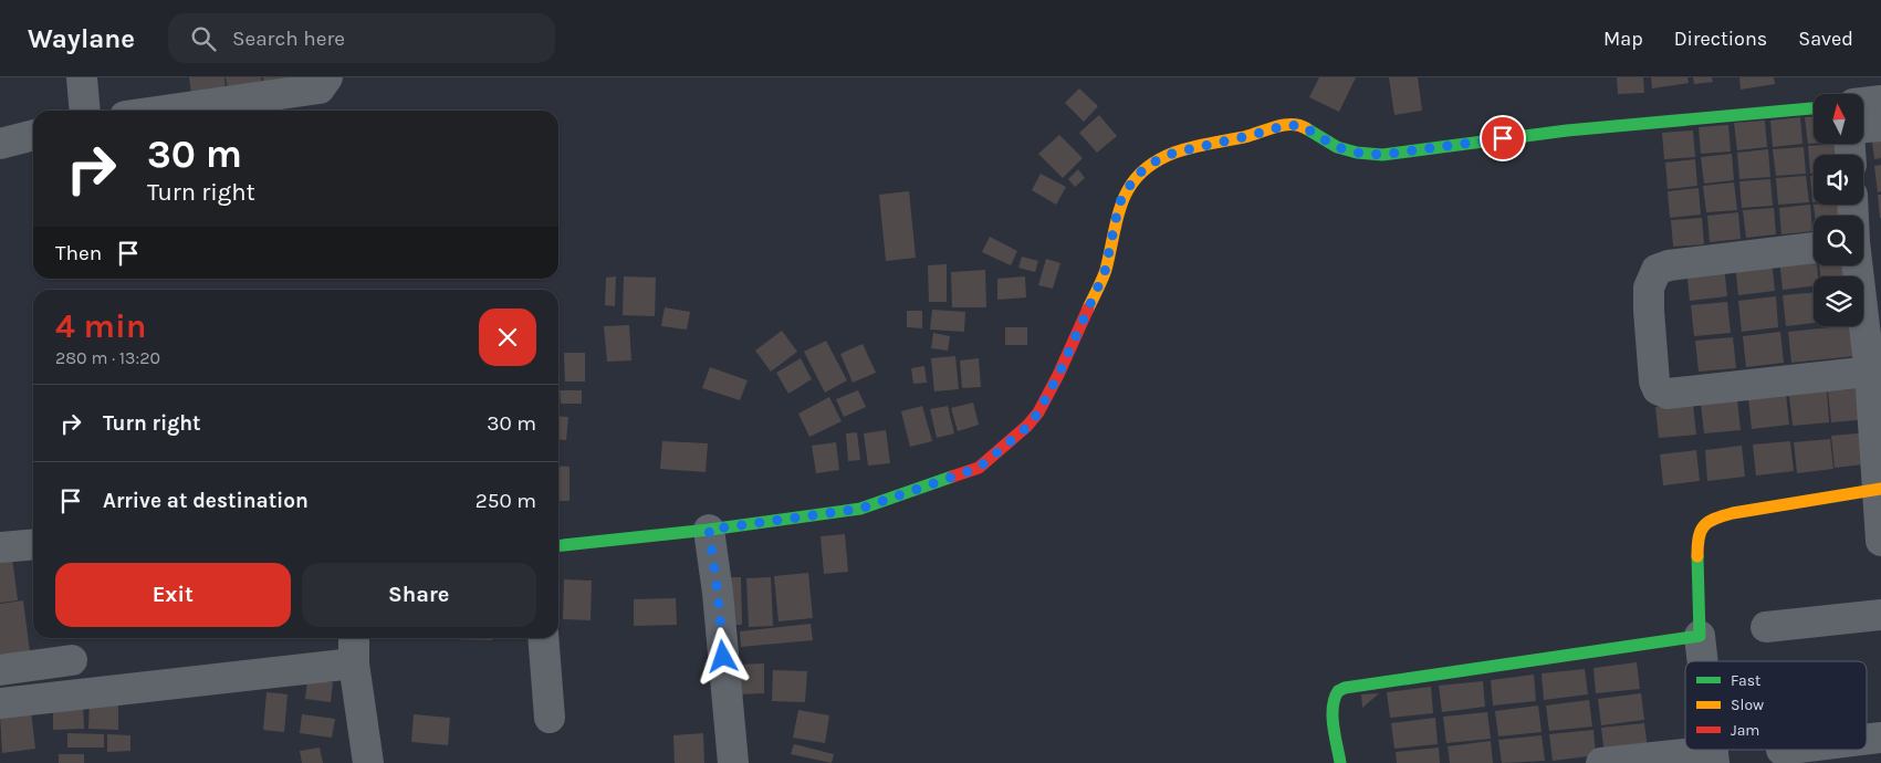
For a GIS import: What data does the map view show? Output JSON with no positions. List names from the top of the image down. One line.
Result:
{"legend":["Fast","Slow","Jam"],"north":"top","page":{"header":"Waylane","search":"Search here","nav":["Map","Directions","Saved"],"turn":["30 m","Turn right"],"then":"Then","heading":["4 min","280 m · 13:20"],"list":[{"name":"Turn right","value":"30 m"},{"name":"Arrive at destination","value":"250 m"}],"buttons":["Exit","Share"]}}
